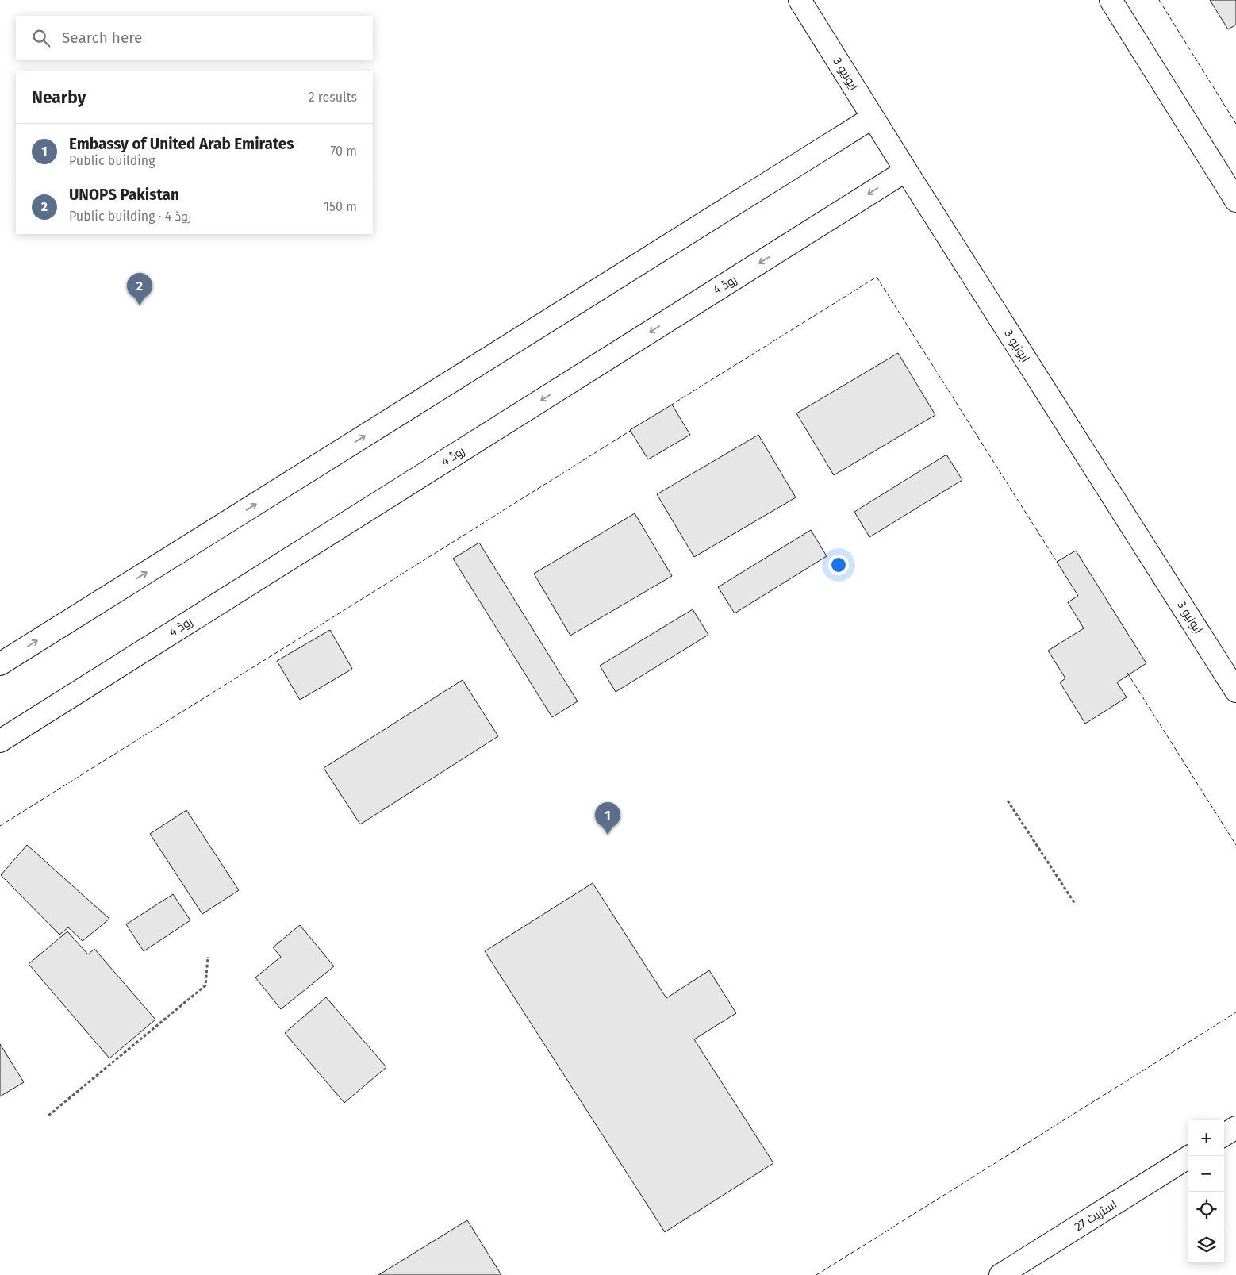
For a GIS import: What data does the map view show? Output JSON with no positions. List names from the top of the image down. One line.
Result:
{"streets":{"street":["ایونیو 3","روڈ 4","اسٹریٹ 27"]},"crossings":[["ایونیو 3","روڈ 4"]],"page":{"search":"Search here","heading":["Nearby","2 results"],"list":[{"mark":"1","name":"Embassy of United Arab Emirates","note":"Public building","value":"70 m"},{"mark":"2","name":"UNOPS Pakistan","note":"Public building · روڈ 4","value":"150 m"}],"pins":["2","1"],"map_buttons":["+","−"]}}
